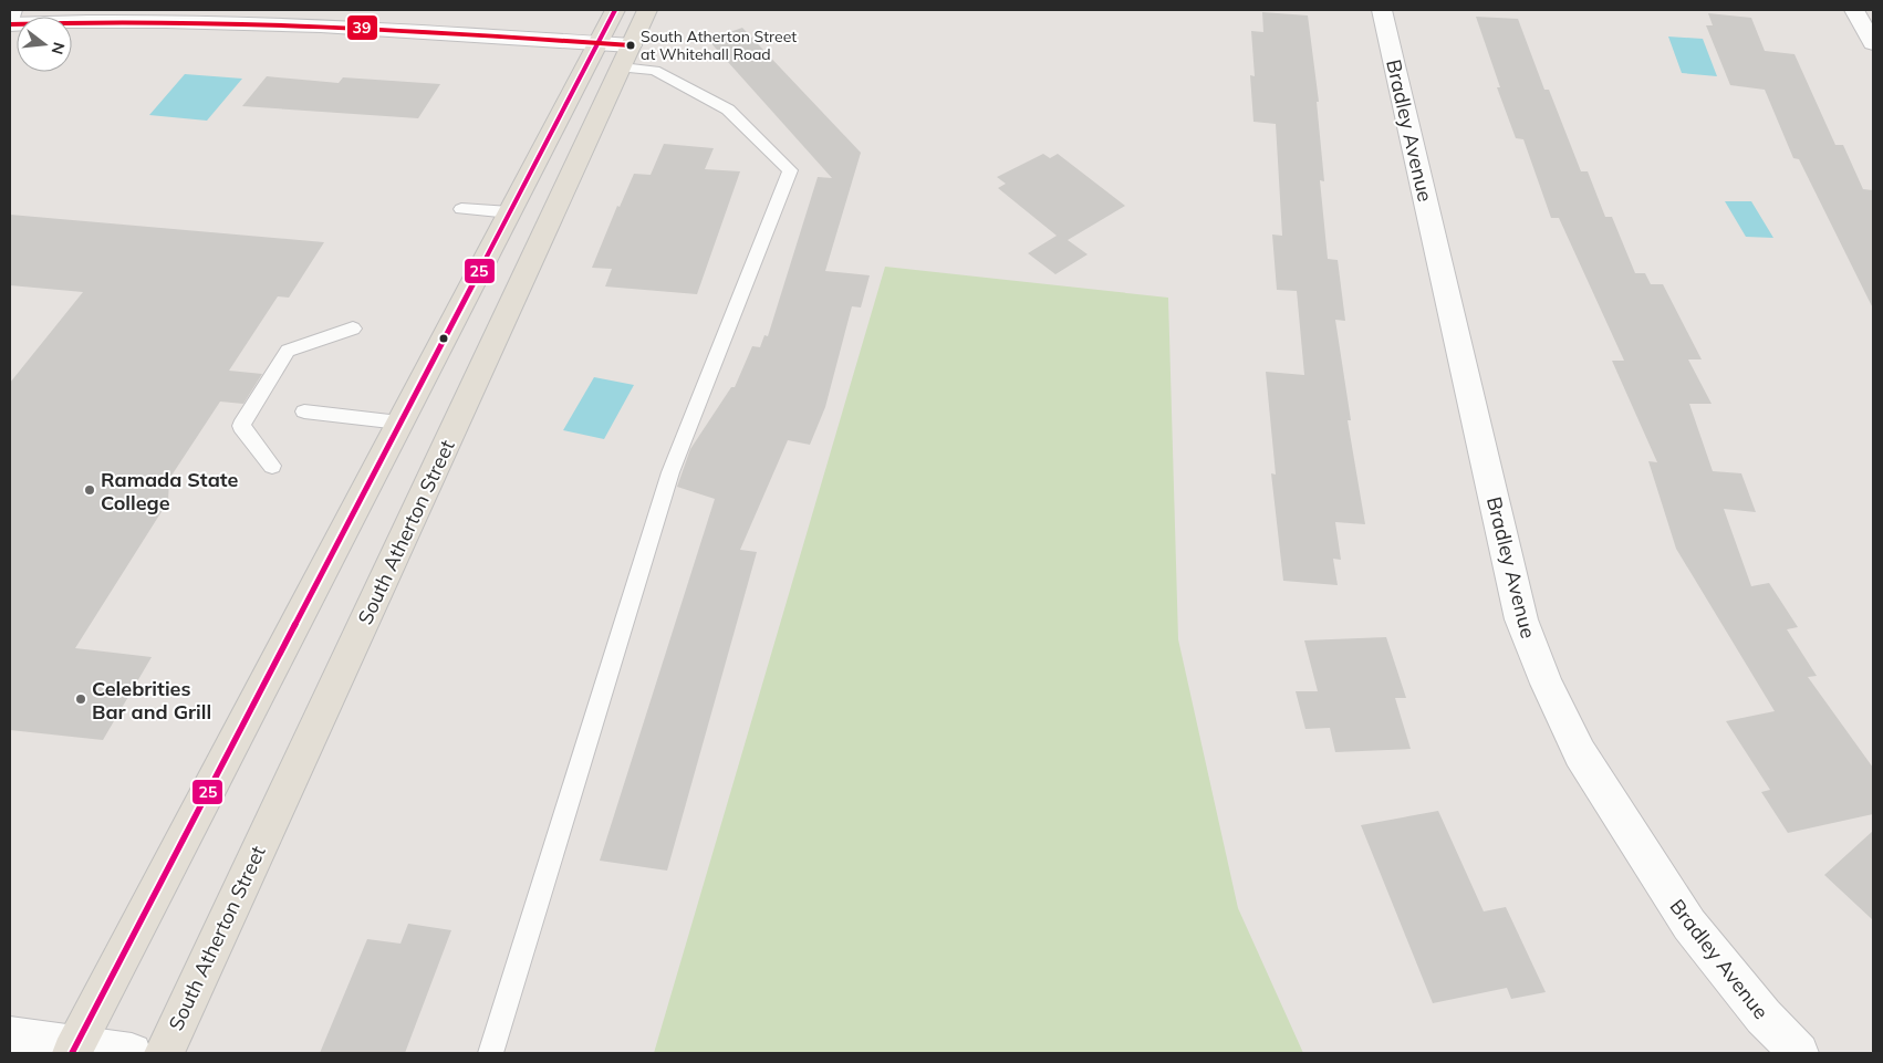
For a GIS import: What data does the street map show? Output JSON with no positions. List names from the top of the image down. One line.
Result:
{"streets":{"main road":["South Atherton Street"],"street":["Bradley Avenue"]},"places":["South Atherton Street at Whitehall Road","Ramada State College","Celebrities Bar and Grill"],"lines":["transit line 25","transit line 39"],"north":"right"}
